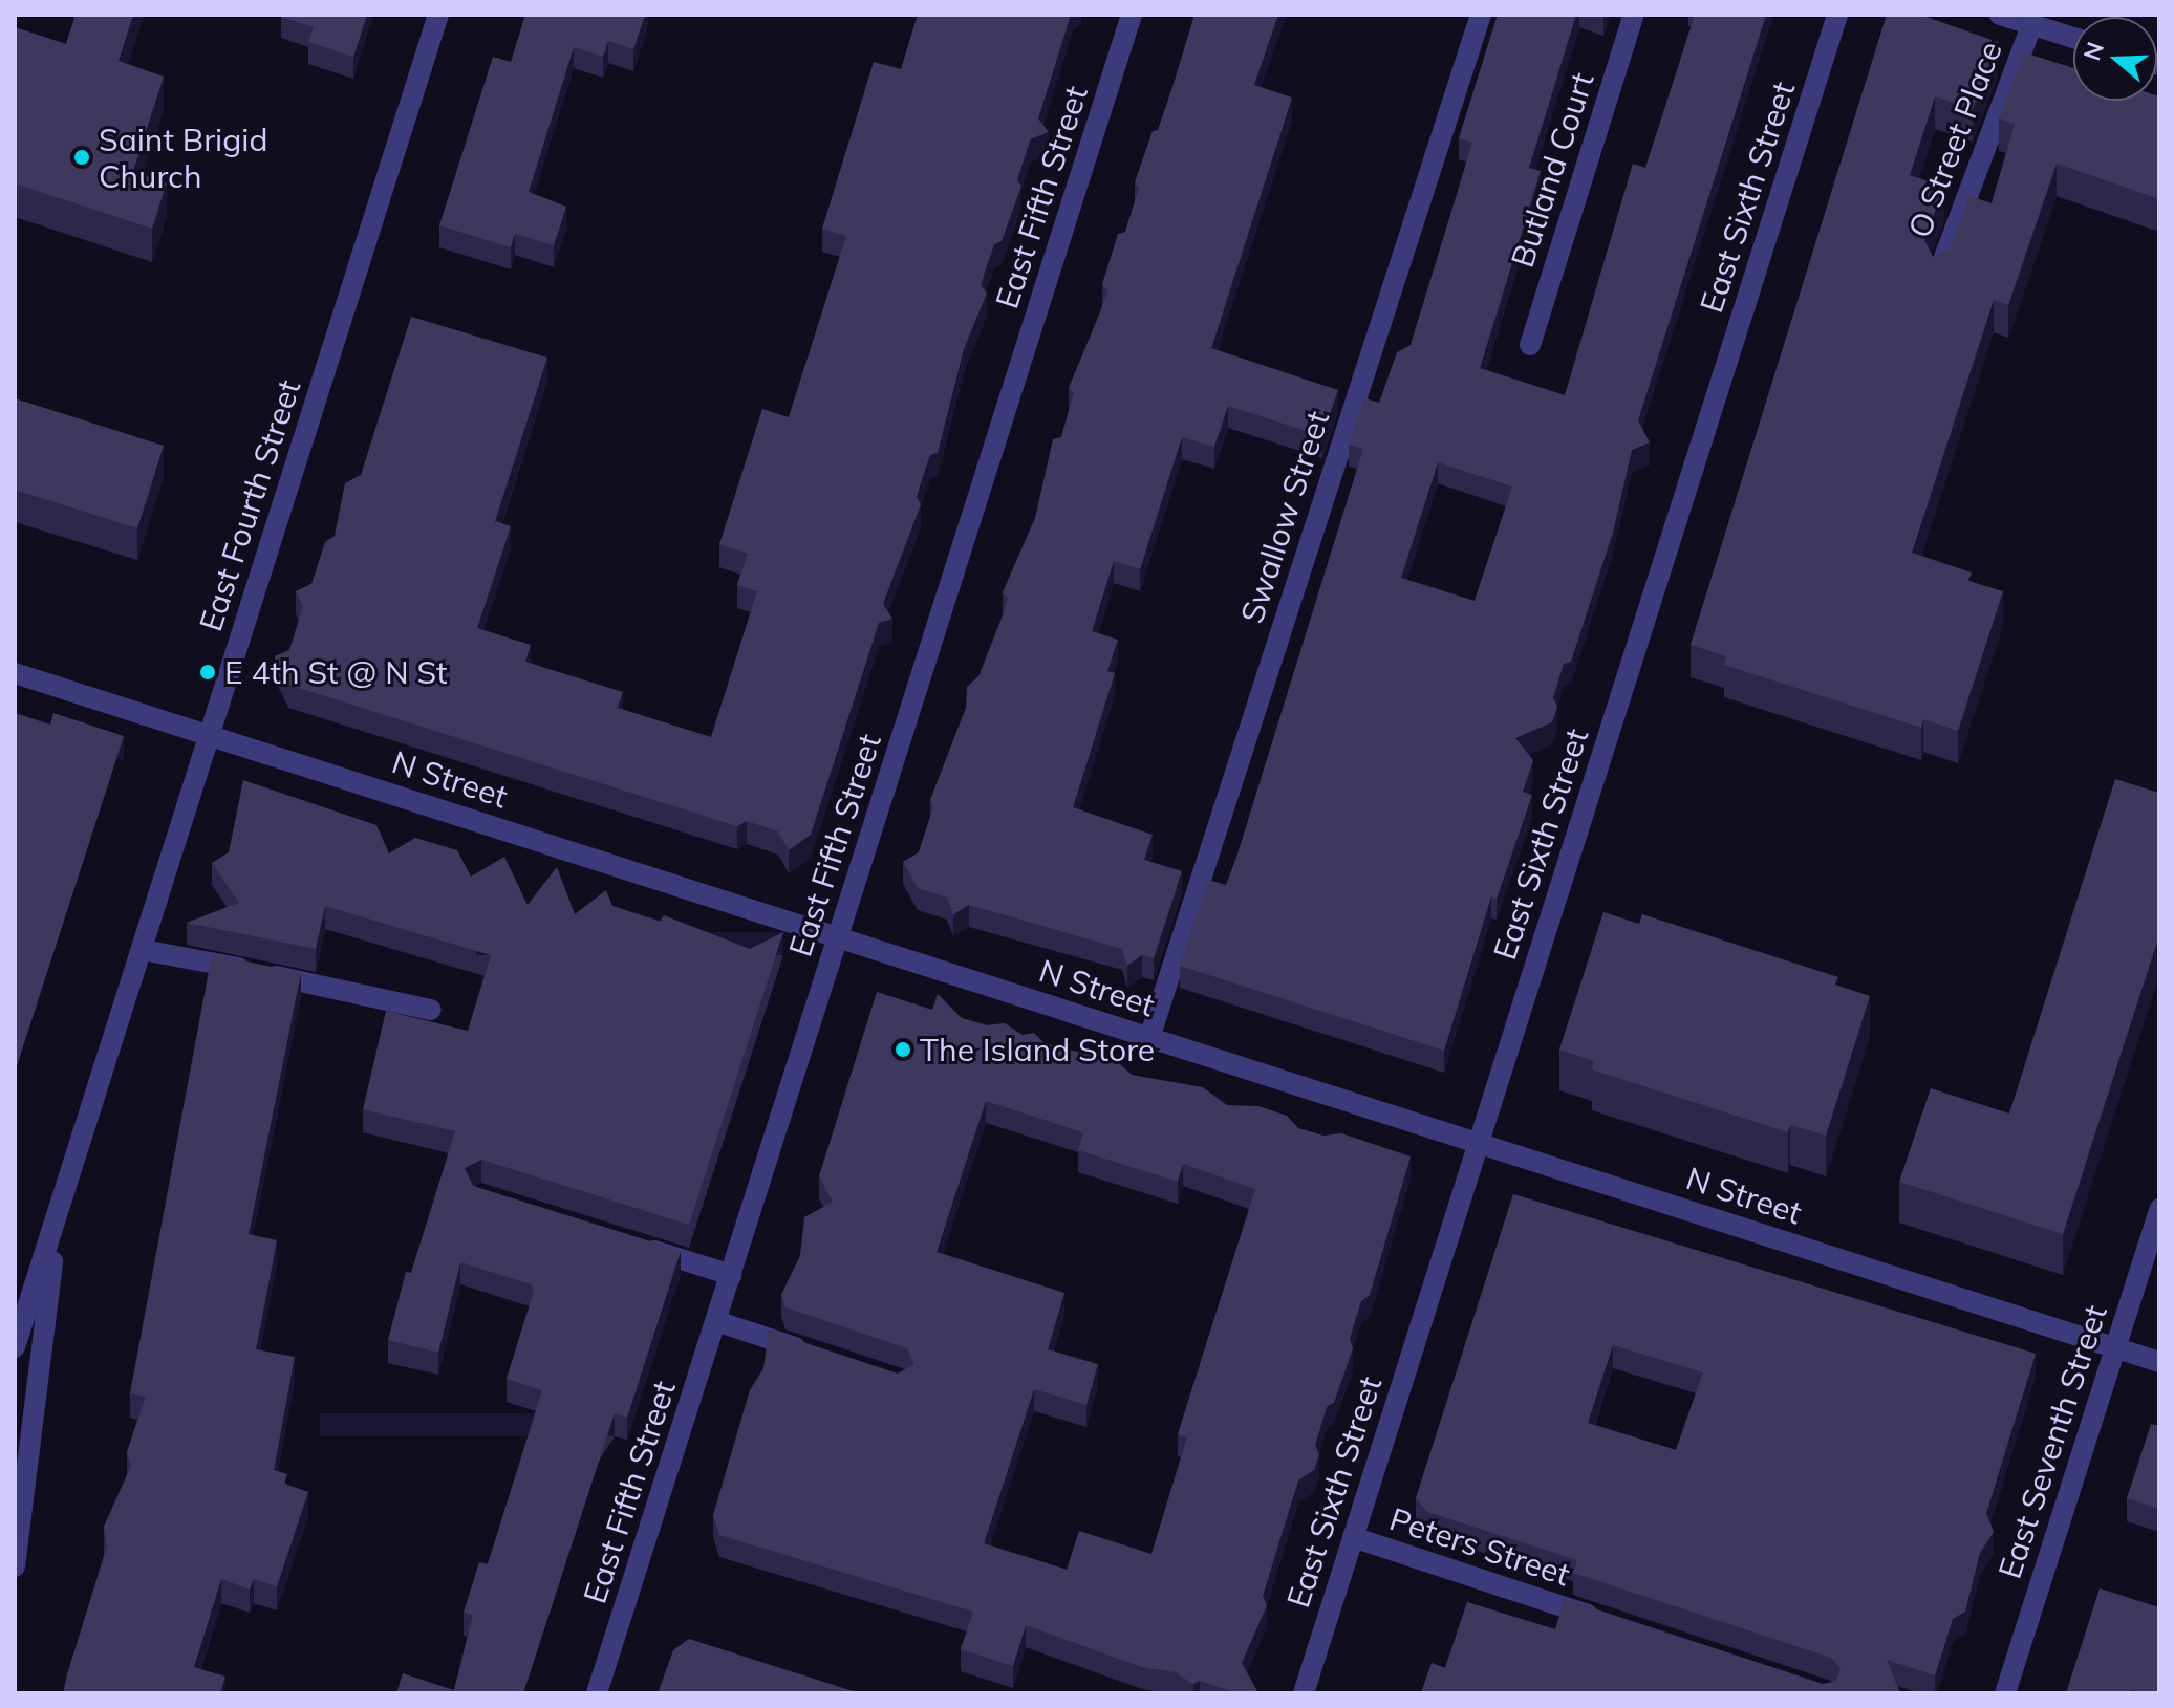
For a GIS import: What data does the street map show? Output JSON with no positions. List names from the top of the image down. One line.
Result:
{"streets":{"street":["O Street Place","Butland Court","East Fifth Street","East Sixth Street","East Fourth Street","Swallow Street","N Street","East Seventh Street","Peters Street"]},"crossings":[["East Fifth Street","N Street"],["East Sixth Street","N Street"],["East Sixth Street","Peters Street"],["East Fourth Street","N Street"],["Swallow Street","N Street"],["N Street","East Seventh Street"]],"places":["Saint Brigid Church","E 4th St @ N St","The Island Store"],"north":"left"}
